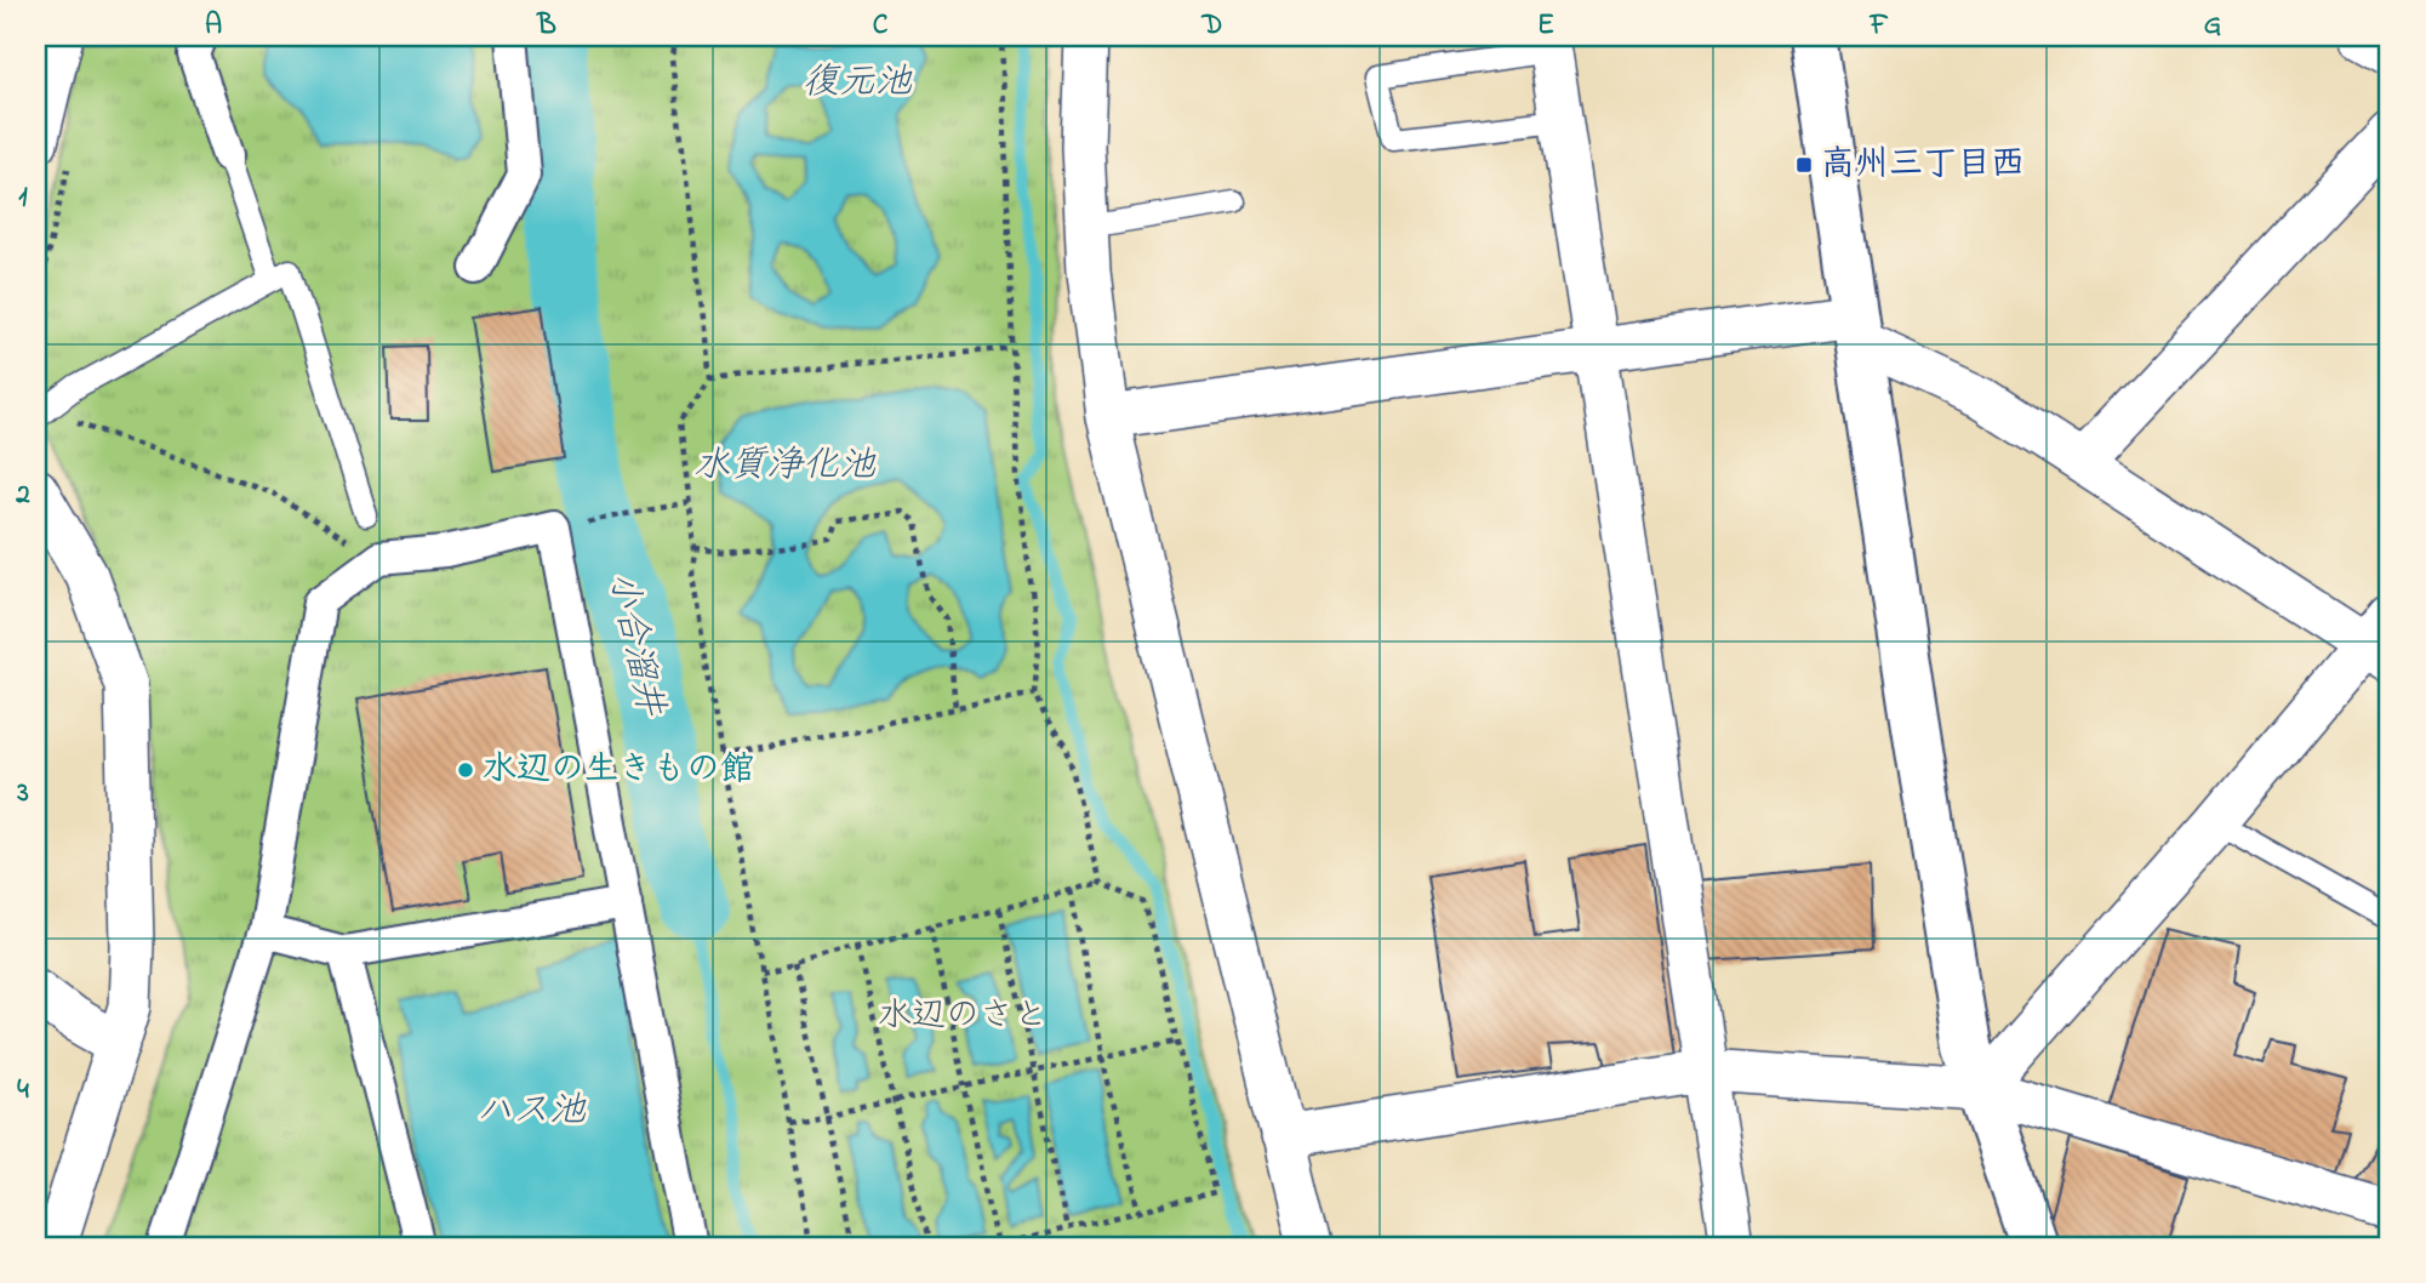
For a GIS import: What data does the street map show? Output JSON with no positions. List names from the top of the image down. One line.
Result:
{"water":["復元池","水質浄化池","小合溜井","ハス池"],"parks":["水辺のさと"],"places":{"transit":["高州三丁目西"],"other":["水辺の生きもの館"]},"grid":{"columns":["A","B","C","D","E","F","G"],"rows":["1","2","3","4"]}}
